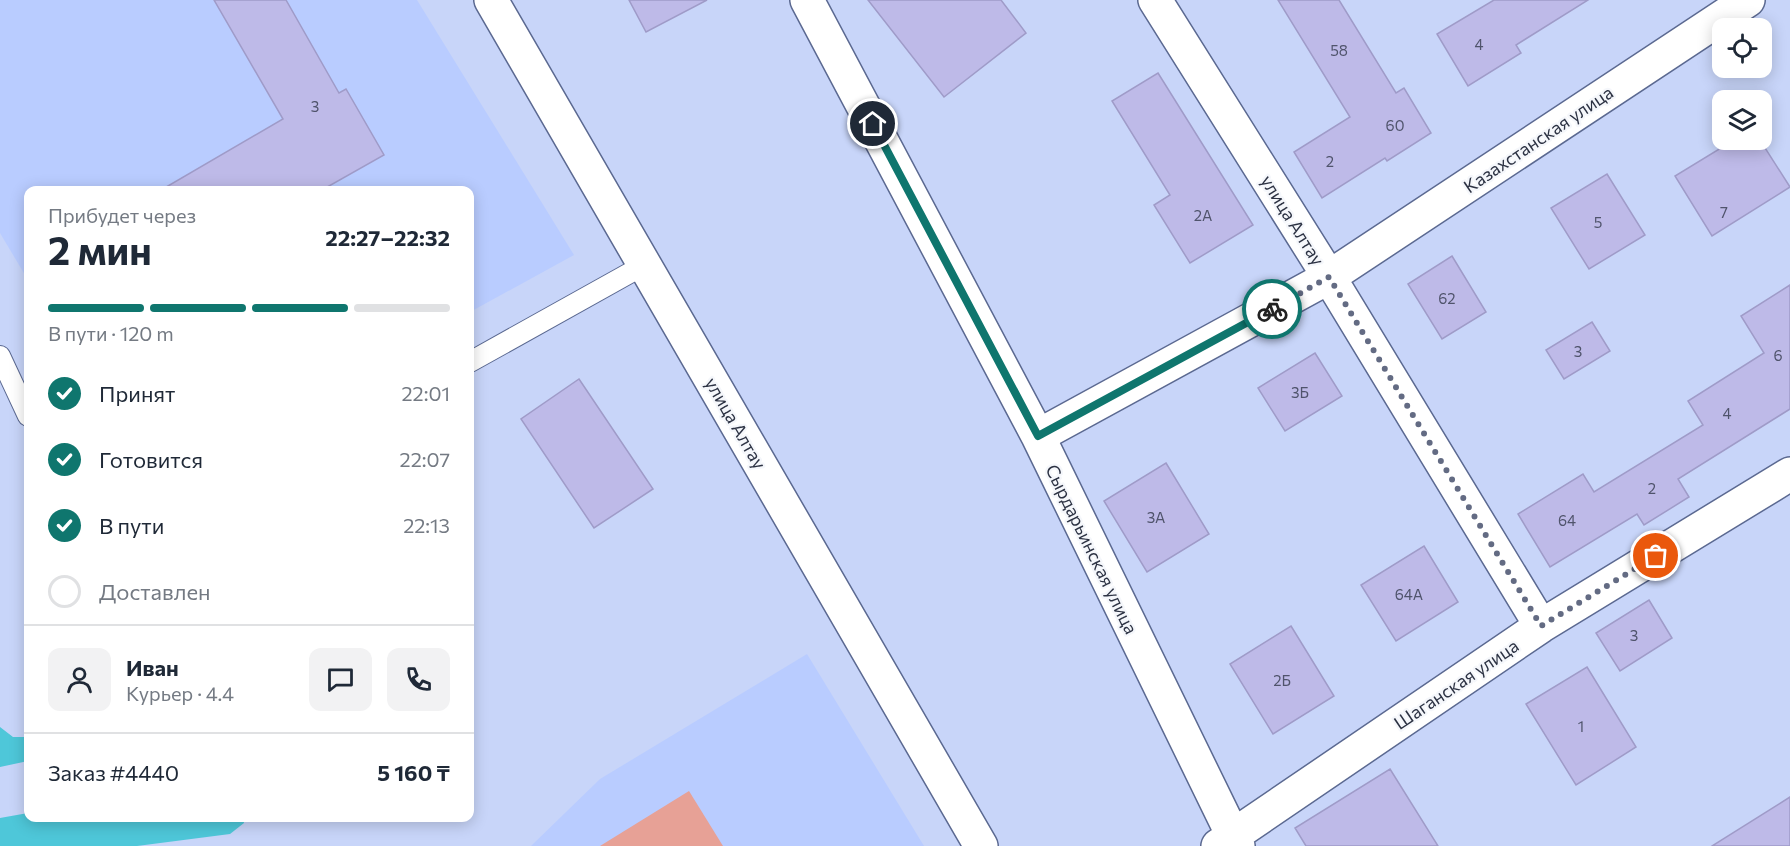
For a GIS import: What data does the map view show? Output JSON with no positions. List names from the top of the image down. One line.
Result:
{"streets":{"street":["Казахстанская улица","улица Алтау","Сырдарьинская улица","Шаганская улица"]},"crossings":[["Казахстанская улица","улица Алтау"],["Казахстанская улица","Сырдарьинская улица"],["улица Алтау","Шаганская улица"],["Сырдарьинская улица","Шаганская улица"]],"house_numbers":["4","58","3","60","2","7","2А","5","62","3","6","3Б","4","2","3А","64","64А","3","2Б","1"],"page":{"heading":["2 мин","Прибудет через","22:27–22:32"],"panel":["Иван","Курьер · 4.4","Заказ #4440","5 160 ₸"],"bar":"В пути · 120 m","list":[["Принят","22:01"],["Готовится","22:07"],["В пути","22:13"],"Доставлен"]}}
